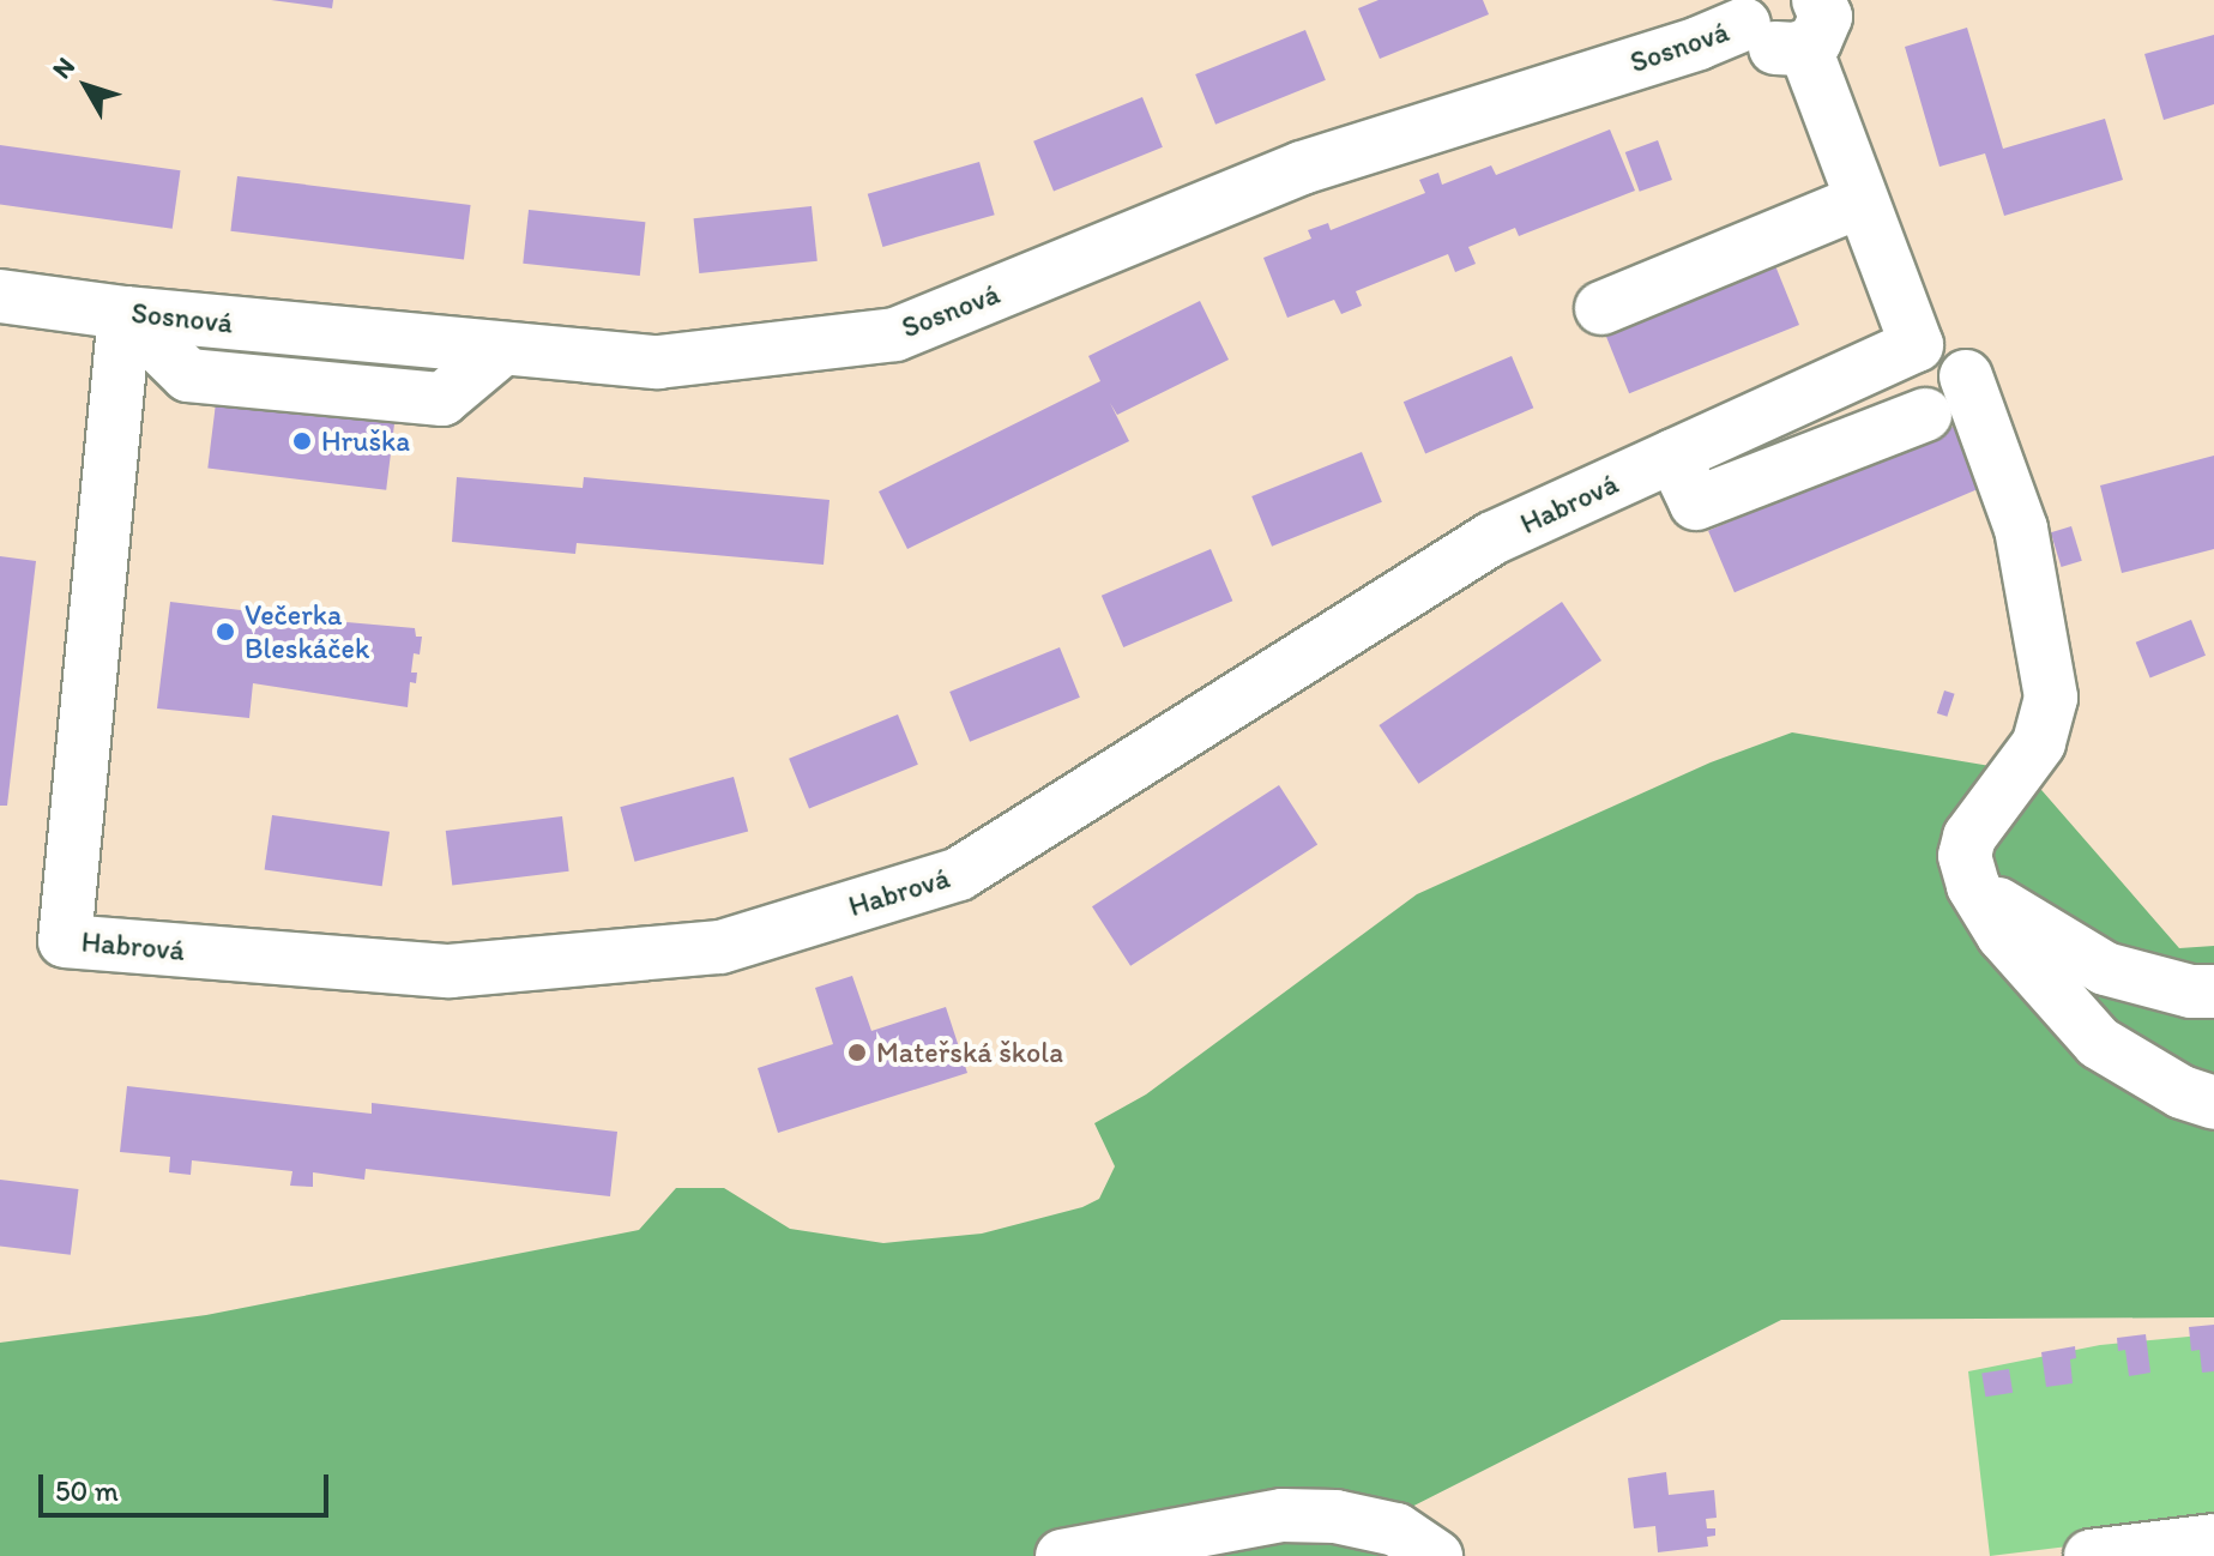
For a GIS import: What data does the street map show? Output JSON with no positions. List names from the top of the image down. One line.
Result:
{"streets":{"street":["Sosnová","Habrová"]},"crossings":[["Sosnová","Habrová"]],"places":["Hruška","Večerka Bleskáček","Mateřská škola"],"scale_bar":"50 m","north":"top left"}
